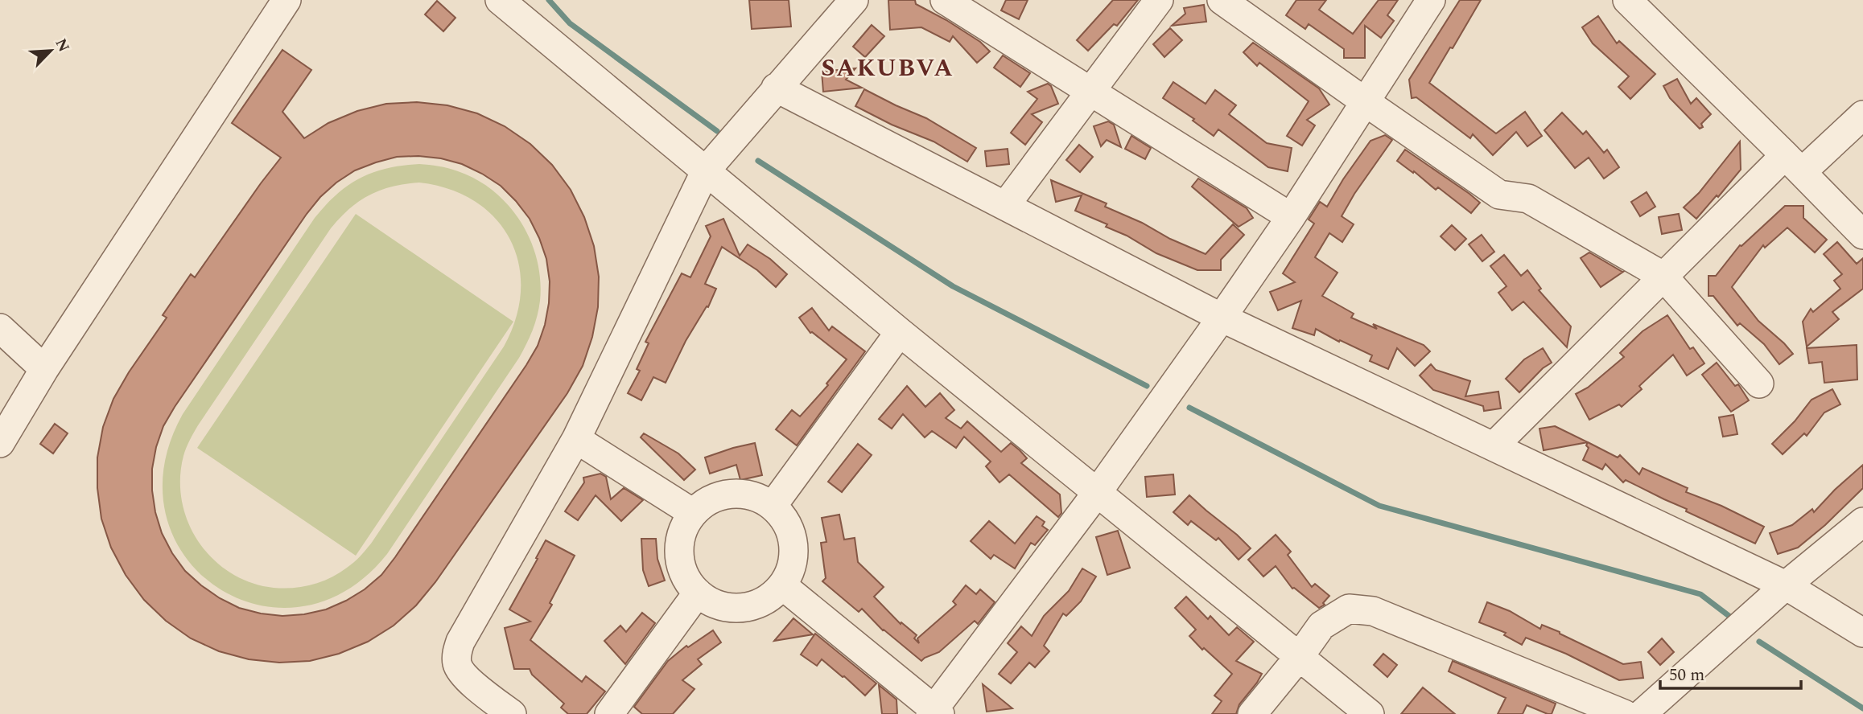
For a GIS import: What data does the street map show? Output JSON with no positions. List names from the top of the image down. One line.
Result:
{"districts":["SAKUBVA"],"scale_bar":"50 m","north":"top right"}
